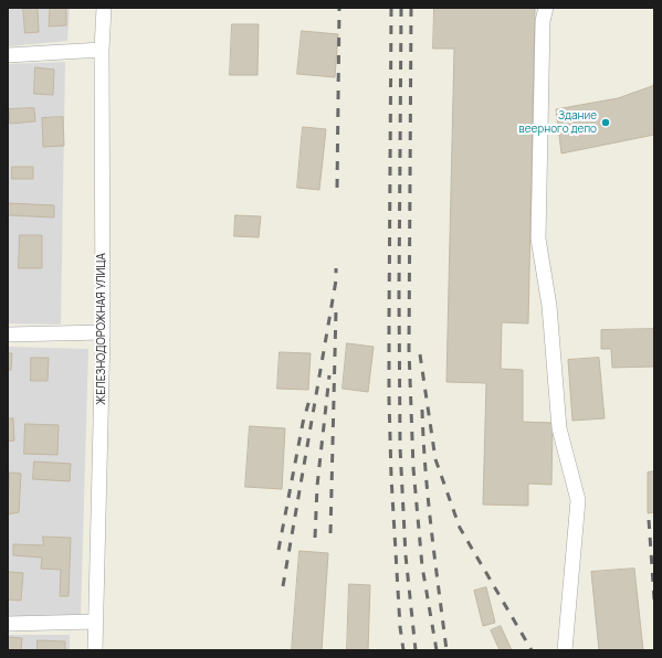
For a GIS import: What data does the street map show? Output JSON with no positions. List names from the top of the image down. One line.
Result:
{"streets":{"street":["ЖЕЛЕЗНОДОРОЖНАЯ УЛИЦА"]},"places":["Здание веерного депо"]}
